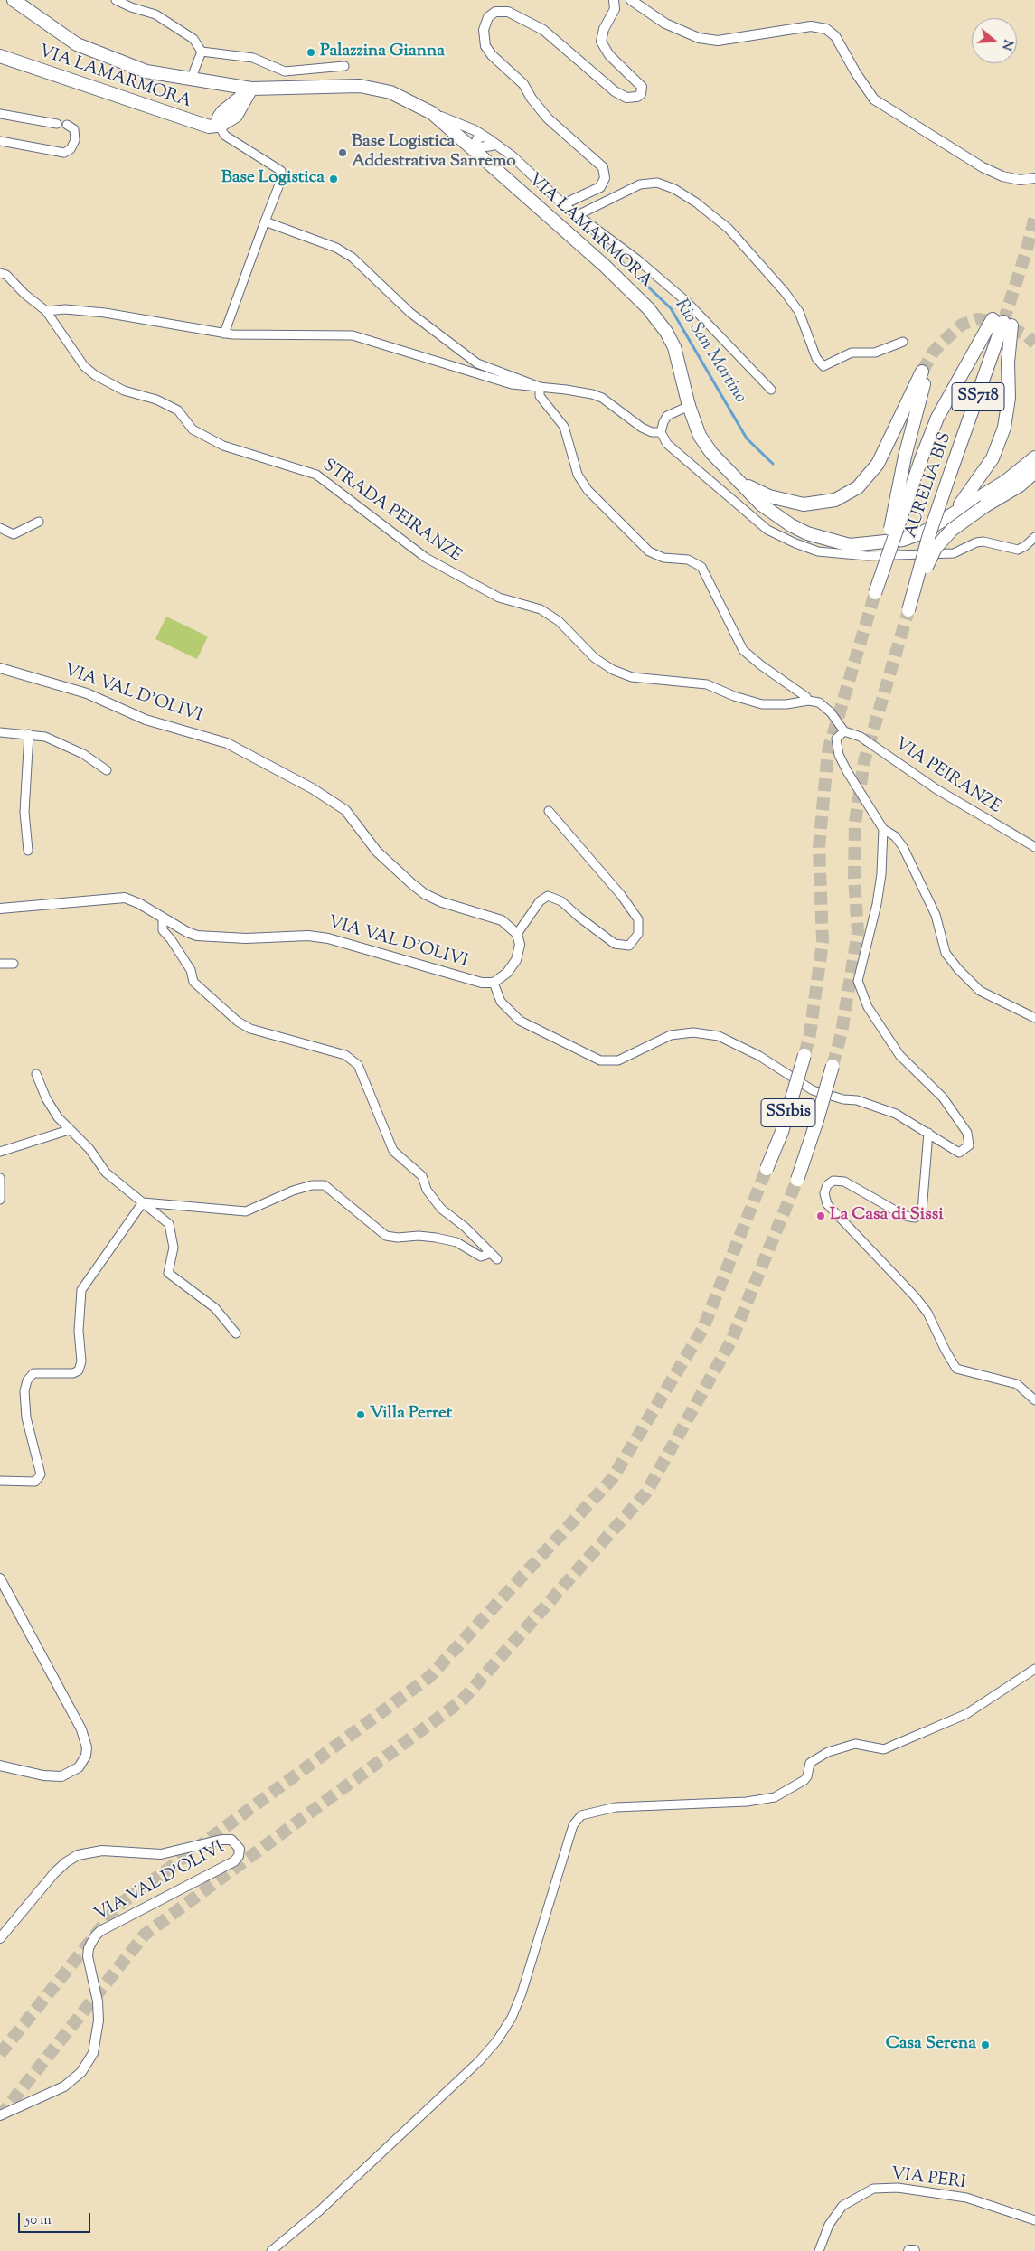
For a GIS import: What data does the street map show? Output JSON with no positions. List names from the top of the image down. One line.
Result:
{"streets":{"main road":["VIA LAMARMORA","SS718","AURELIA BIS","SS1bis"],"street":["STRADA PEIRANZE","VIA VAL D'OLIVI","VIA PEIRANZE","VIA PERI"]},"crossings":[["VIA LAMARMORA","AURELIA BIS"]],"water":["Rio San Martino"],"places":["Palazzina Gianna","Base Logistica Addestrativa Sanremo","Base Logistica","La Casa di Sissi","Villa Perret","Casa Serena"],"scale_bar":"50 m","north":"right"}
